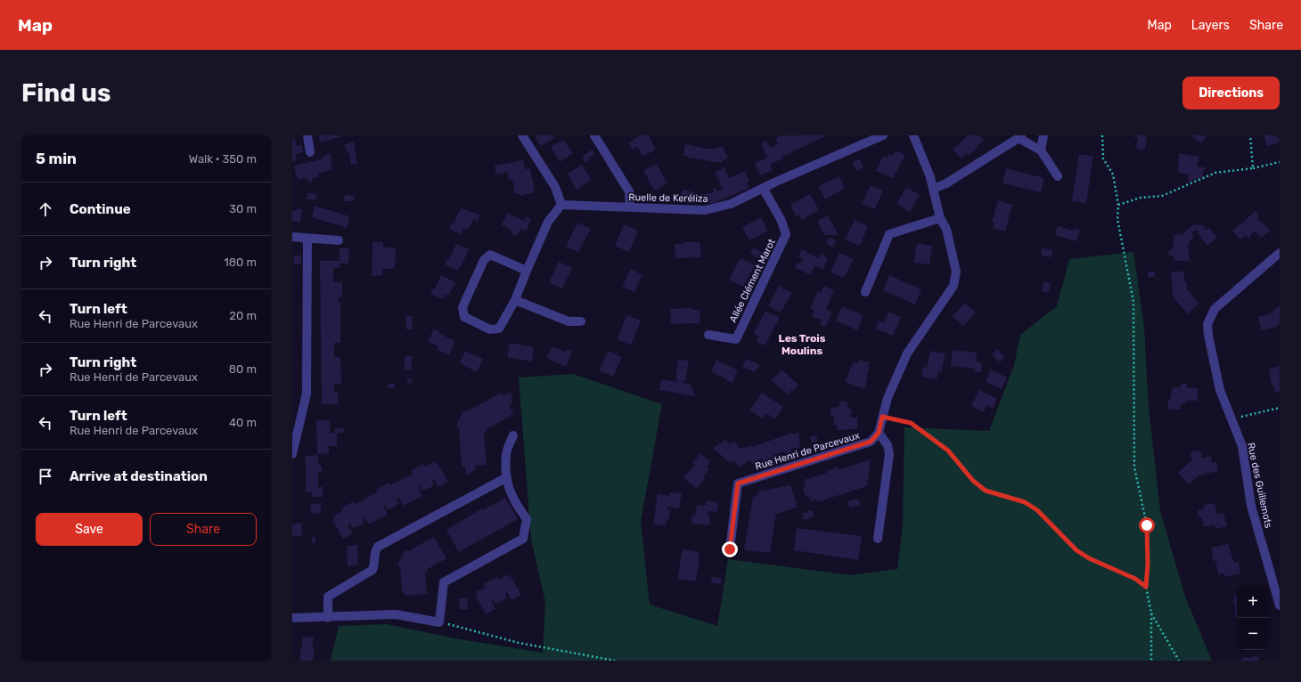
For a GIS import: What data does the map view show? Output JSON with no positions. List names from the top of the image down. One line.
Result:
{"streets":{"street":["Ruelle de Keréliza","Allée Clément Marot","Rue Henri de Parcevaux","Rue des Guillemots"]},"crossings":[["Ruelle de Keréliza","Allée Clément Marot"]],"districts":["Les Trois Moulins"],"page":{"header":"Map","nav":["Map","Layers","Share"],"buttons":["Directions",["Save","Share"]],"title":"Find us","heading":["5 min","Walk · 350 m"],"list":[["Continue","30 m"],["Turn right","180 m"],["Turn left","Rue Henri de Parcevaux","20 m"],["Turn right","Rue Henri de Parcevaux","80 m"],["Turn left","Rue Henri de Parcevaux","40 m"],"Arrive at destination"],"map_buttons":["+","−"]}}
